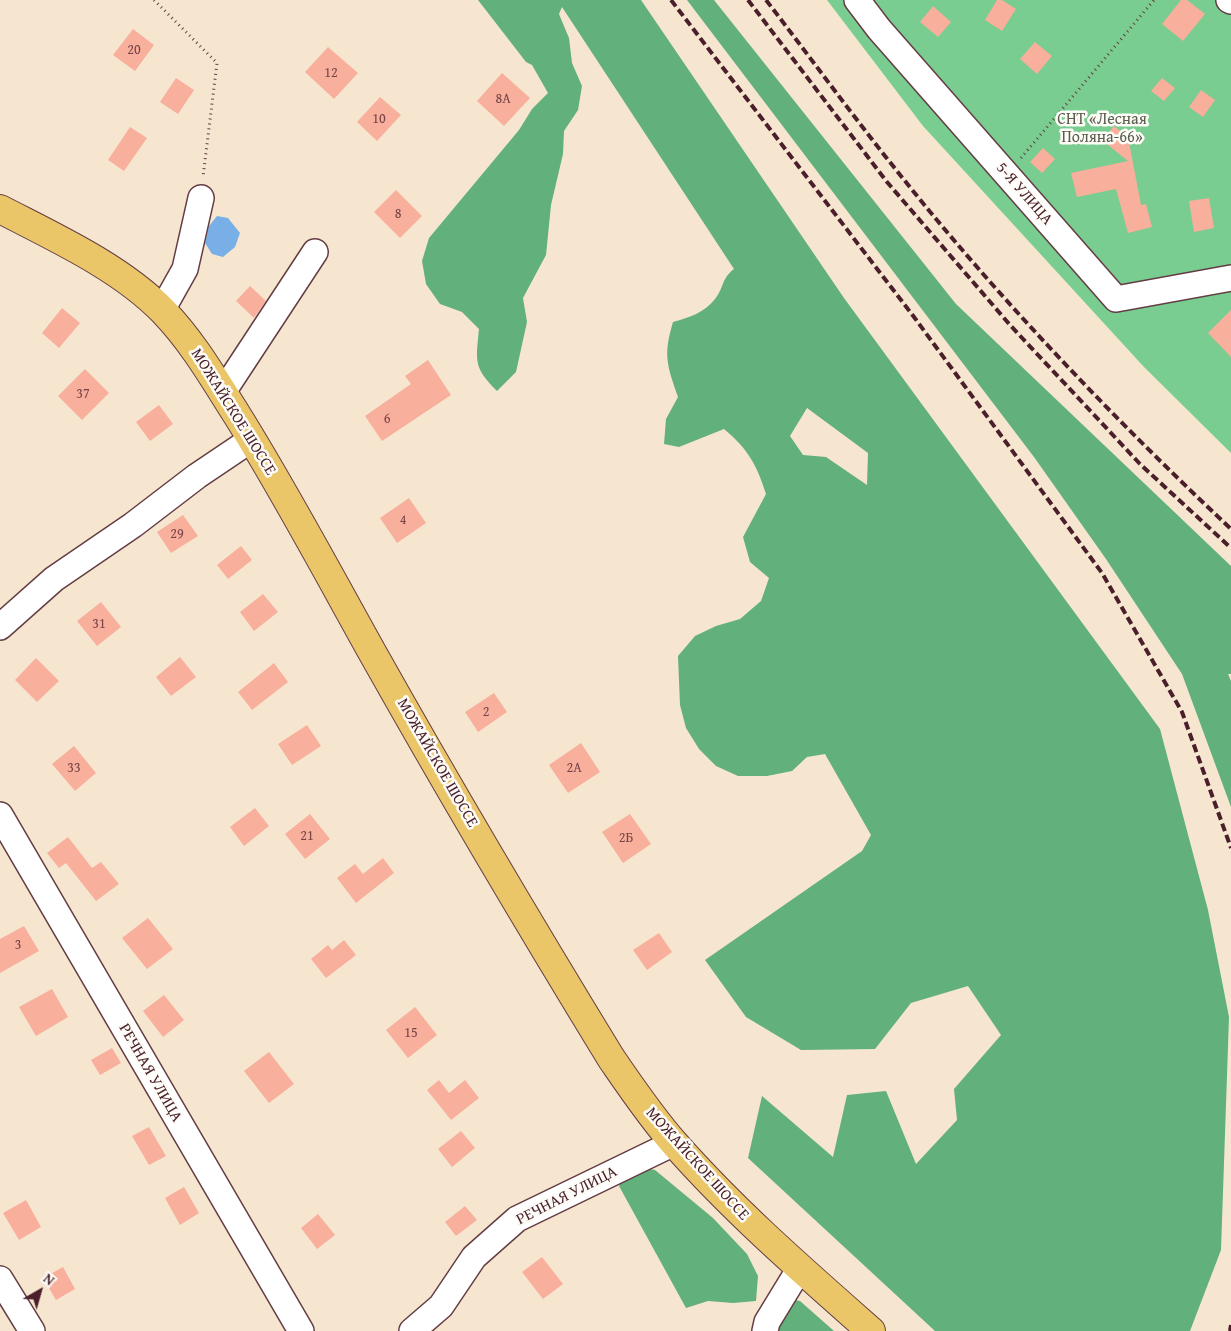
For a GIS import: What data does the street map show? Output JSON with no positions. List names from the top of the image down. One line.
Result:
{"streets":{"main road":["МОЖАЙСКОЕ ШОССЕ"],"street":["5-Я УЛИЦА","РЕЧНАЯ УЛИЦА"]},"crossings":[["МОЖАЙСКОЕ ШОССЕ","РЕЧНАЯ УЛИЦА"]],"parks":["СНТ «Лесная Поляна-66»"],"house_numbers":["20","12","8А","10","8","37","6","4","29","31","2","33","2А","21","2Б","3","15"],"north":"top right"}
